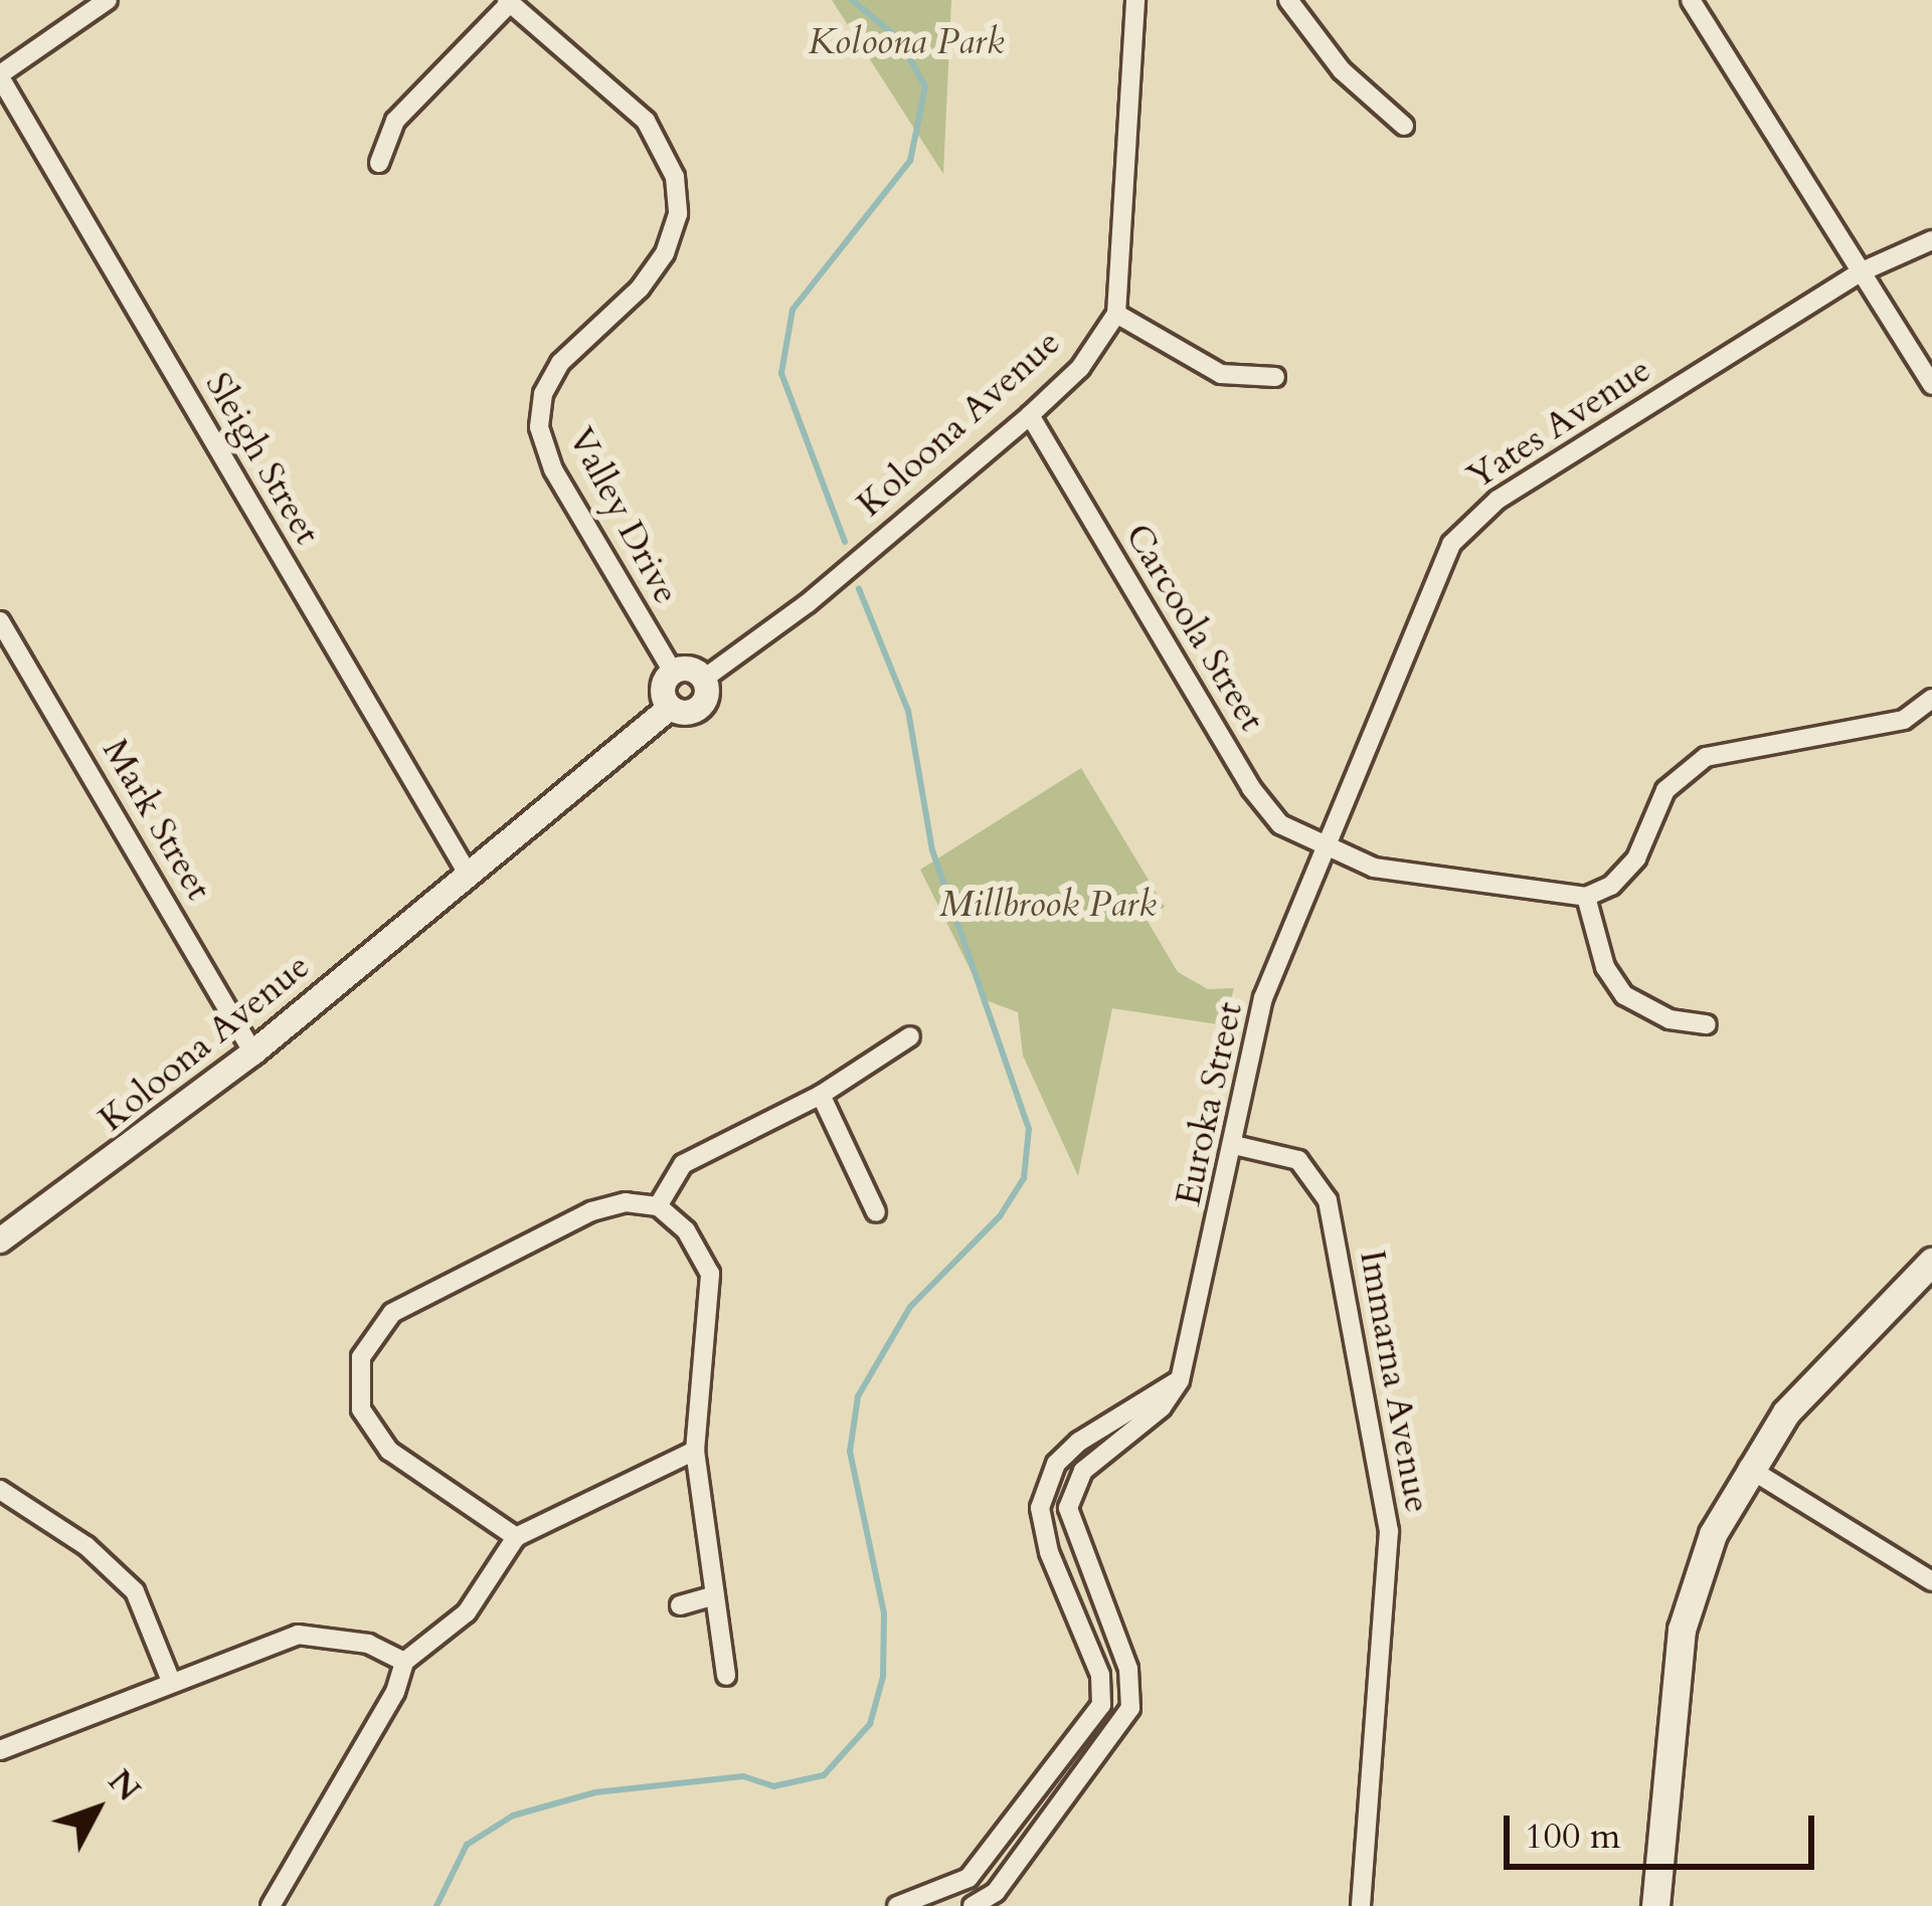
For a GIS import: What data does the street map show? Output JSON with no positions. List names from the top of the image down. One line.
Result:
{"streets":{"street":["Koloona Avenue","Yates Avenue","Sleigh Street","Valley Drive","Carcoola Street","Mark Street","Euroka Street","Immarna Avenue"]},"crossings":[["Koloona Avenue","Sleigh Street"],["Koloona Avenue","Valley Drive"],["Koloona Avenue","Carcoola Street"],["Koloona Avenue","Mark Street"],["Yates Avenue","Carcoola Street"],["Yates Avenue","Euroka Street"],["Carcoola Street","Euroka Street"],["Euroka Street","Immarna Avenue"]],"parks":["Koloona Park","Millbrook Park"],"scale_bar":"100 m","north":"top right"}
